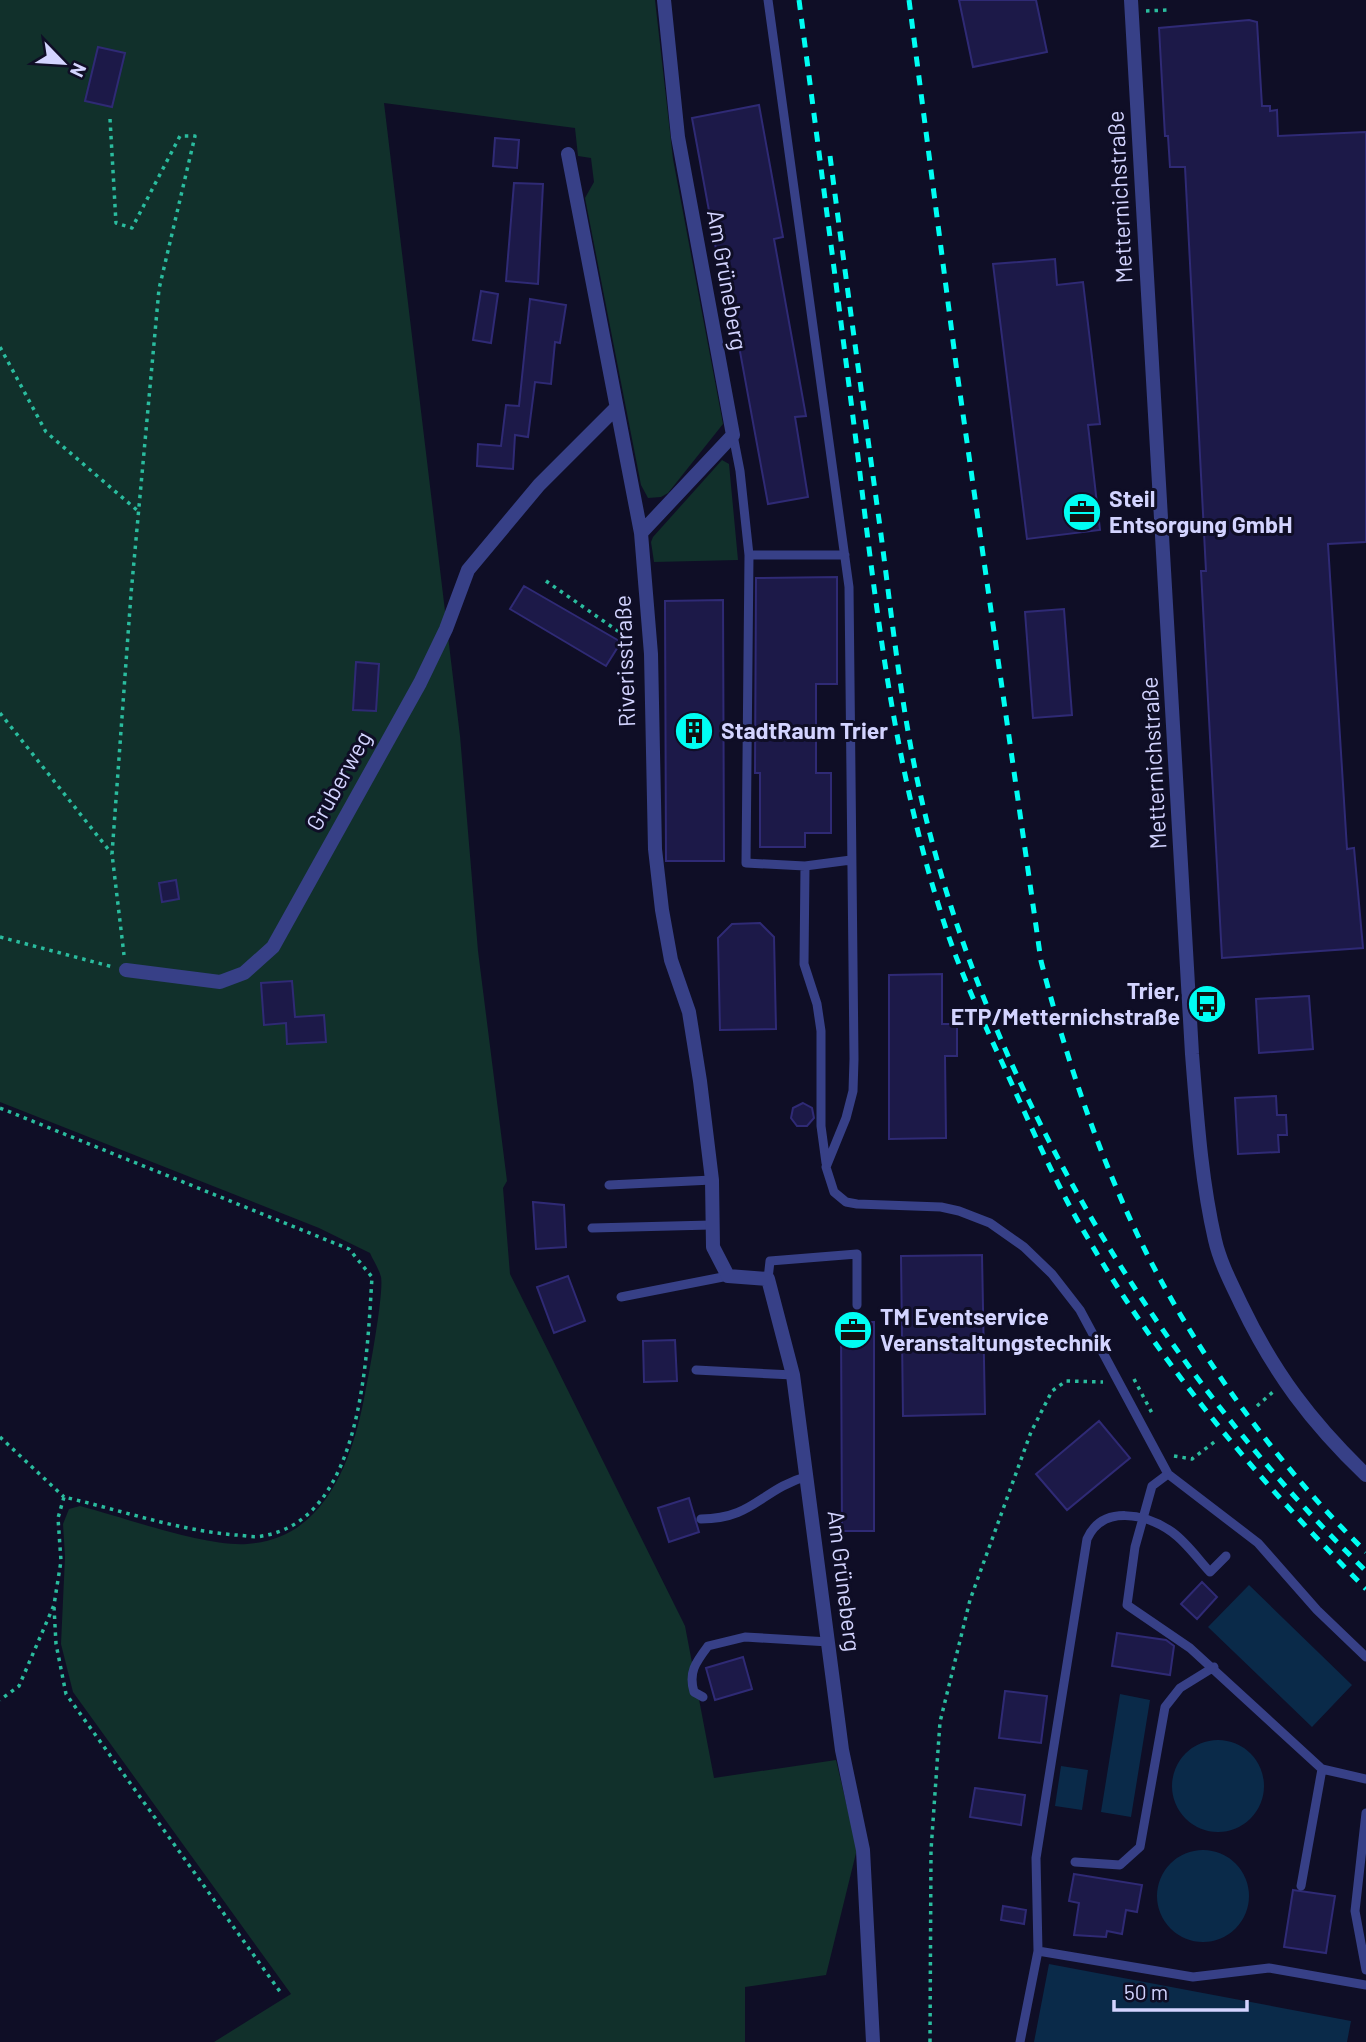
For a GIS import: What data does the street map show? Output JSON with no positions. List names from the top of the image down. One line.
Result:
{"streets":{"street":["Metternichstraße","Am Grüneberg","Riverisstraße","Gruberweg"]},"crossings":[["Riverisstraße","Gruberweg"]],"places":{"office":["Steil Entsorgung GmbH","TM Eventservice Veranstaltungstechnik"],"building":["StadtRaum Trier"],"bus stop":["Trier, ETP/Metternichstraße"]},"scale_bar":"50 m","north":"bottom right"}
